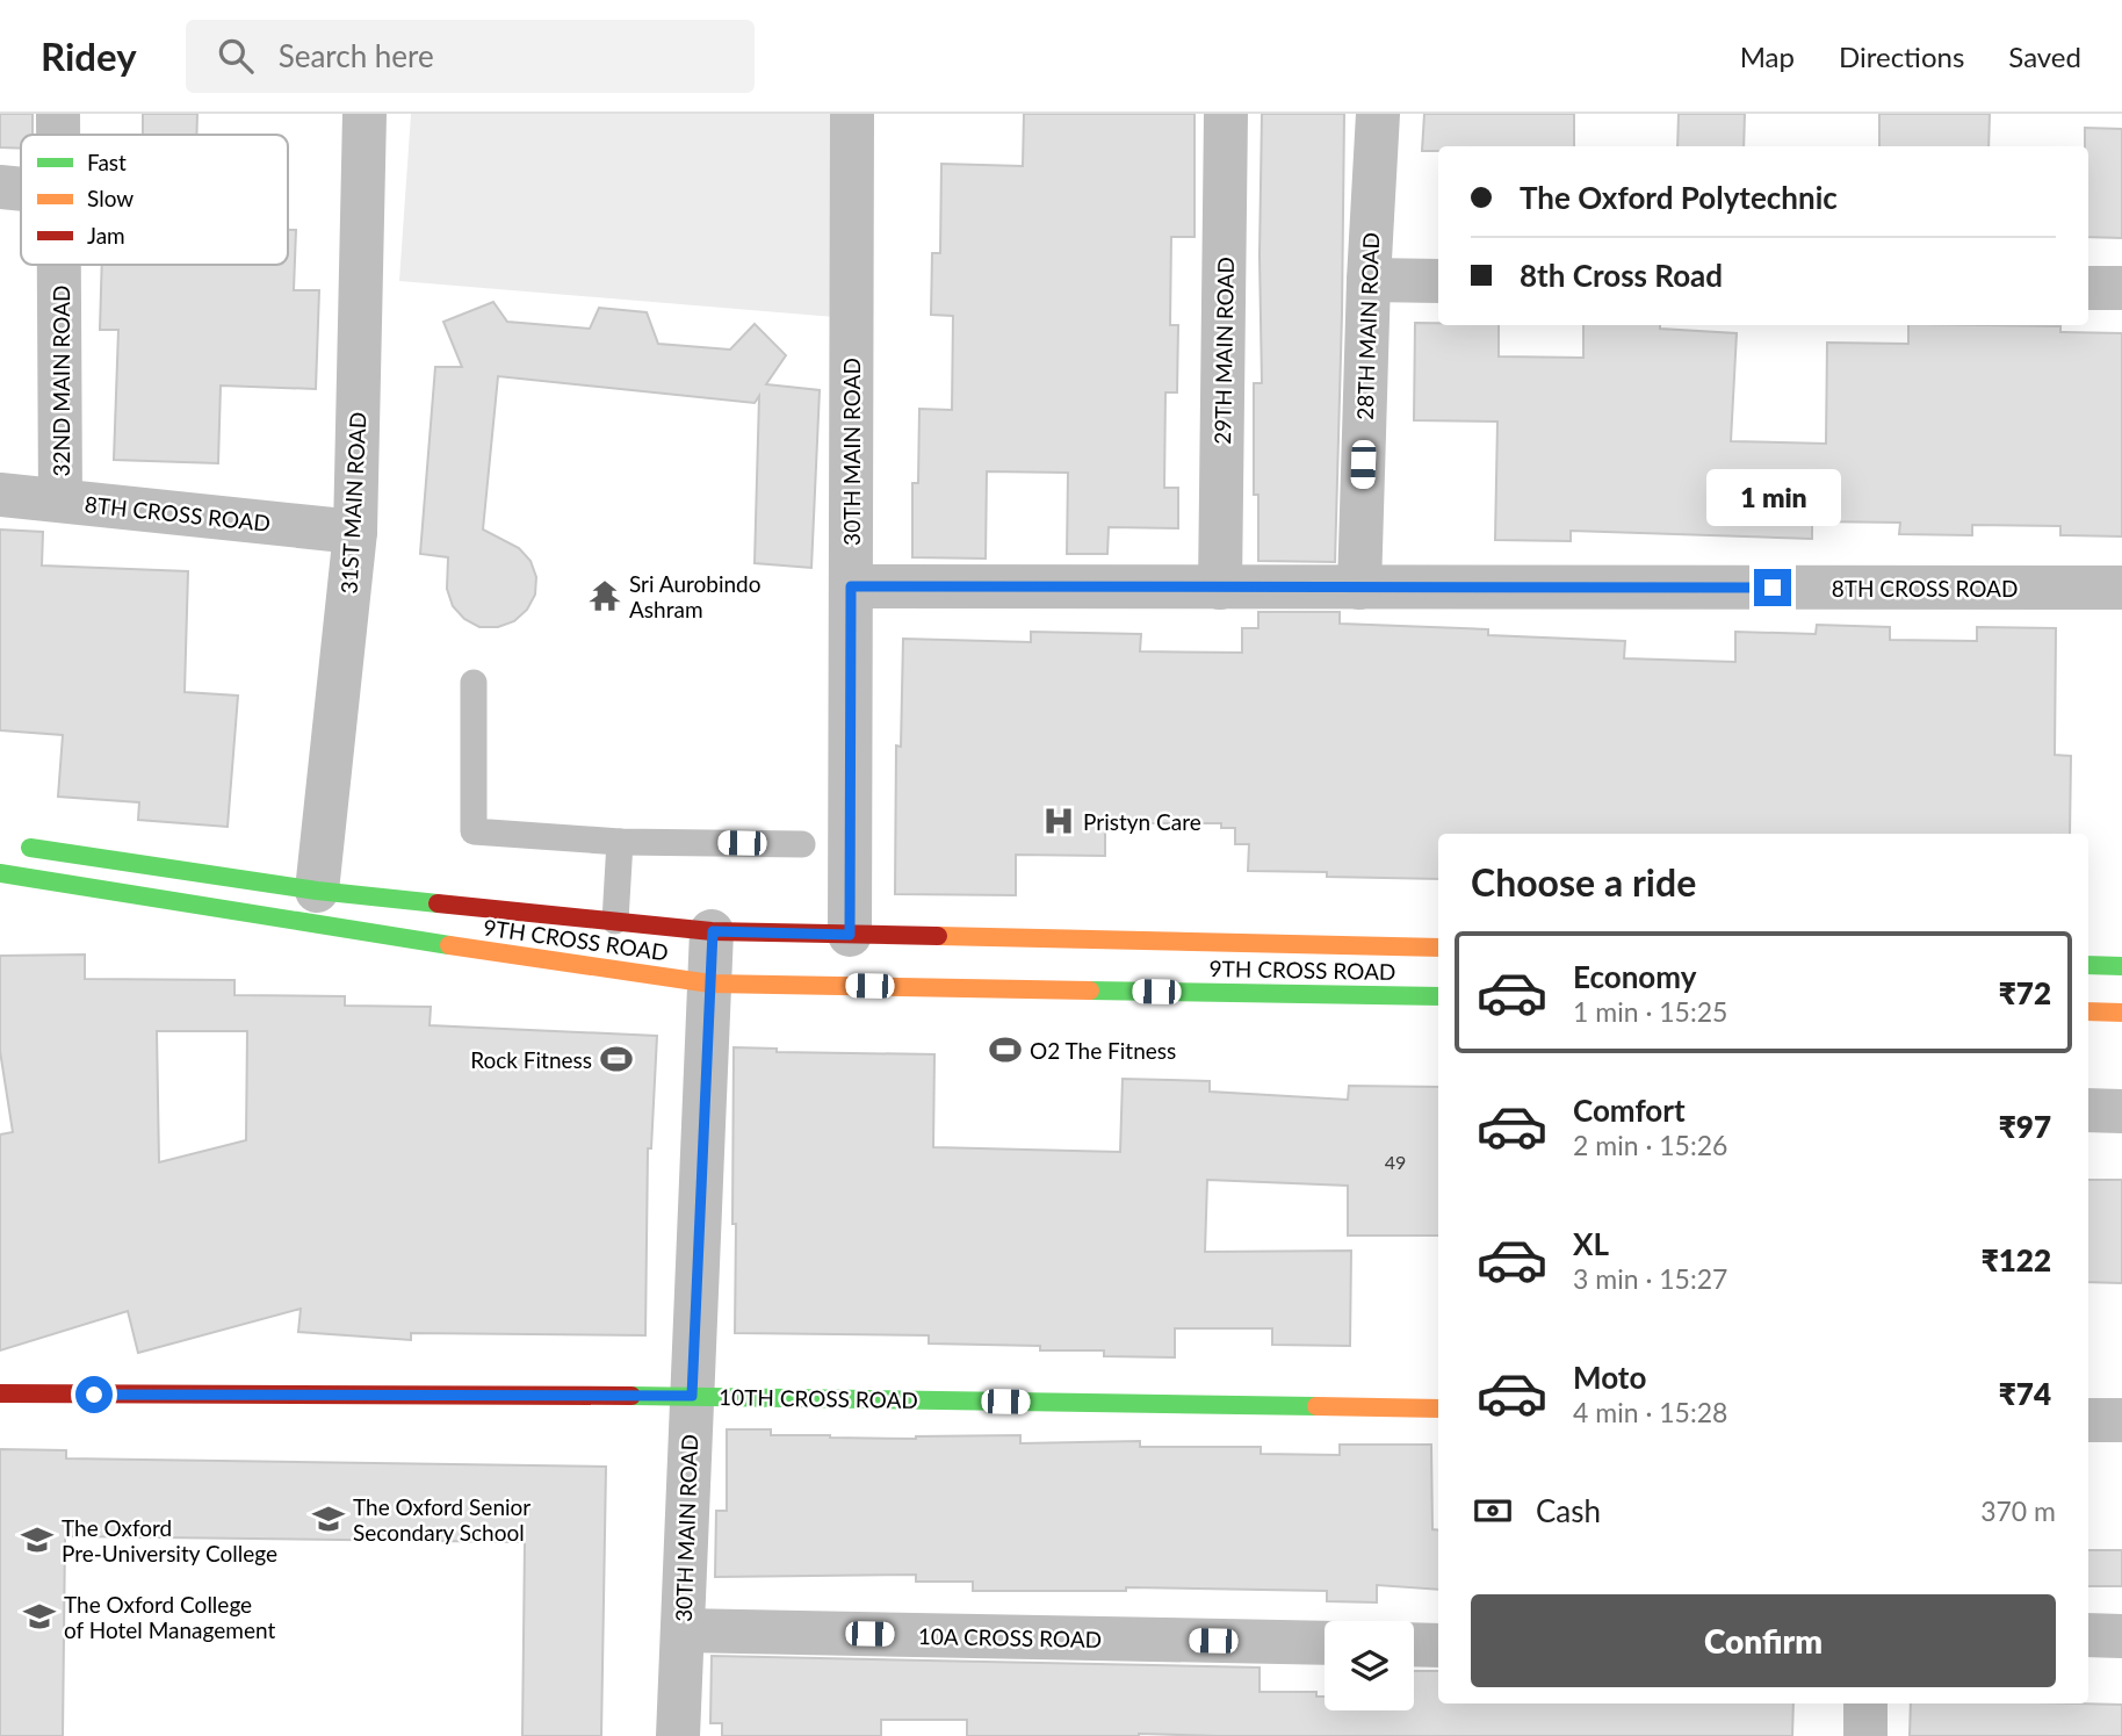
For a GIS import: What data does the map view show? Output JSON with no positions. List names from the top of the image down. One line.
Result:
{"streets":{"main road":["9TH CROSS ROAD","10TH CROSS ROAD"],"street":["28TH MAIN ROAD","29TH MAIN ROAD","32ND MAIN ROAD","30TH MAIN ROAD","31ST MAIN ROAD","8TH CROSS ROAD","10A CROSS ROAD"]},"crossings":[["28TH MAIN ROAD","8TH CROSS ROAD"],["29TH MAIN ROAD","8TH CROSS ROAD"],["32ND MAIN ROAD","8TH CROSS ROAD"],["30TH MAIN ROAD","8TH CROSS ROAD"],["30TH MAIN ROAD","9TH CROSS ROAD"],["30TH MAIN ROAD","10TH CROSS ROAD"],["30TH MAIN ROAD","10A CROSS ROAD"],["31ST MAIN ROAD","8TH CROSS ROAD"],["31ST MAIN ROAD","9TH CROSS ROAD"]],"places":{"temple":["Sri Aurobindo Ashram"],"hospital":["Pristyn Care"],"sports":["O2 The Fitness","Rock Fitness"],"school or university":["The Oxford Senior Secondary School","The Oxford Pre-University College","The Oxford College of Hotel Management"]},"house_numbers":["49"],"legend":["Fast","Slow","Jam"],"page":{"header":"Ridey","search":"Search here","nav":["Map","Directions","Saved"],"banner":["The Oxford Polytechnic","8th Cross Road"],"bubble":"1 min","heading":"Choose a ride","list":[{"name":"Economy","note":"1 min · 15:25","value":"₹72"},{"name":"Comfort","note":"2 min · 15:26","value":"₹97"},{"name":"XL","note":"3 min · 15:27","value":"₹122"},{"name":"Moto","note":"4 min · 15:28","value":"₹74"}],"pay":["Cash","370 m"],"buttons":"Confirm"}}
